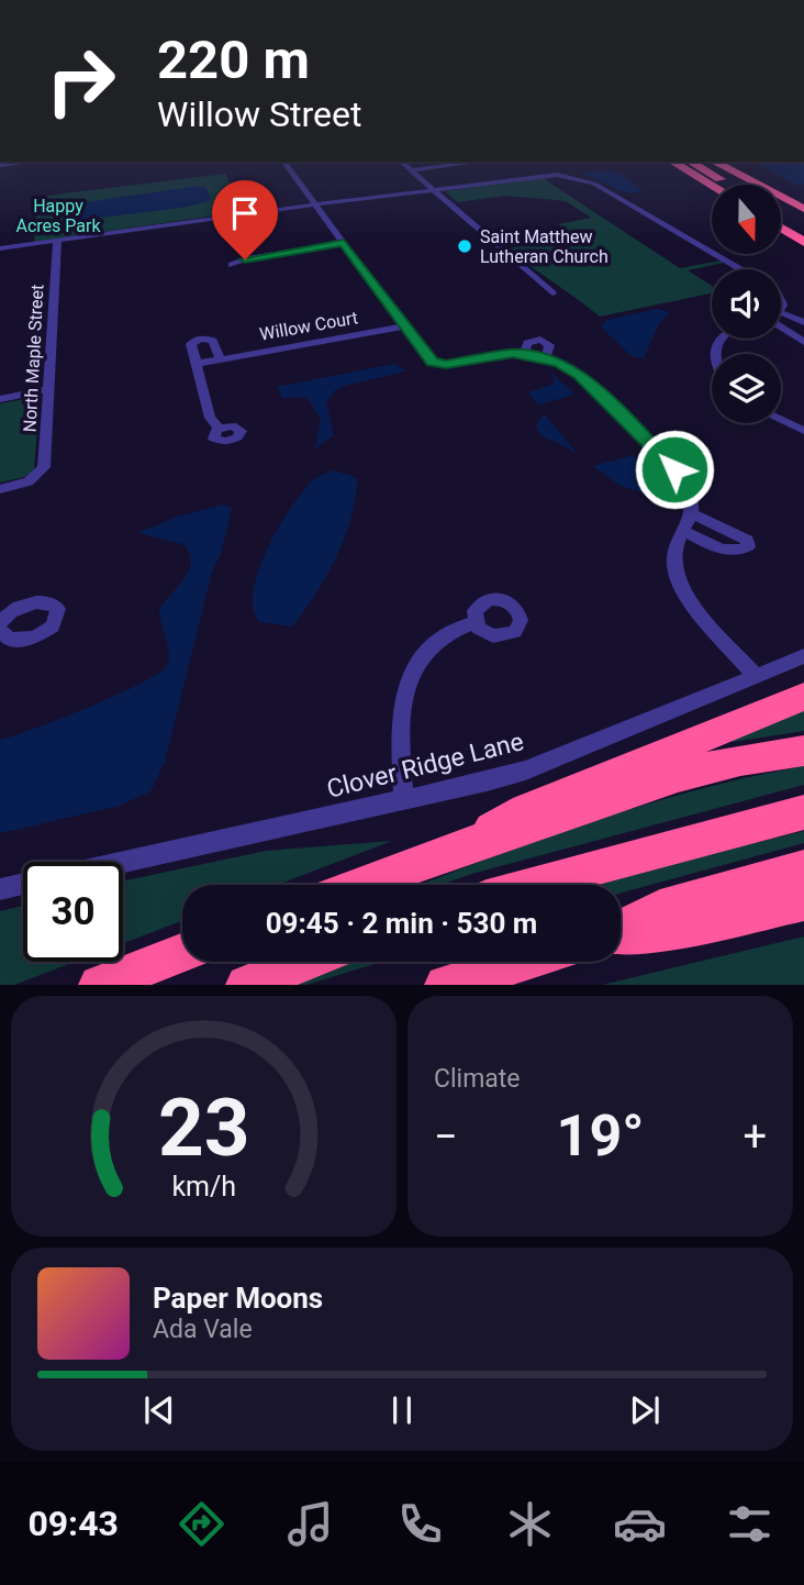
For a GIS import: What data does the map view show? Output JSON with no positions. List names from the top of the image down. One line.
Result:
{"streets":{"street":["Willow Court","North Maple Street","Clover Ridge Lane"]},"parks":["Happy Acres Park"],"places":["Saint Matthew Lutheran Church"],"north":"bottom","page":{"turn":["220 m","Willow Street"],"limit":"30","trip":"09:45 · 2 min · 530 m","tile":"Climate","heat":["−","19°","+"],"song":["Paper Moons","Ada Vale"],"tabs":"09:43","gauge":["23","km/h"]}}
